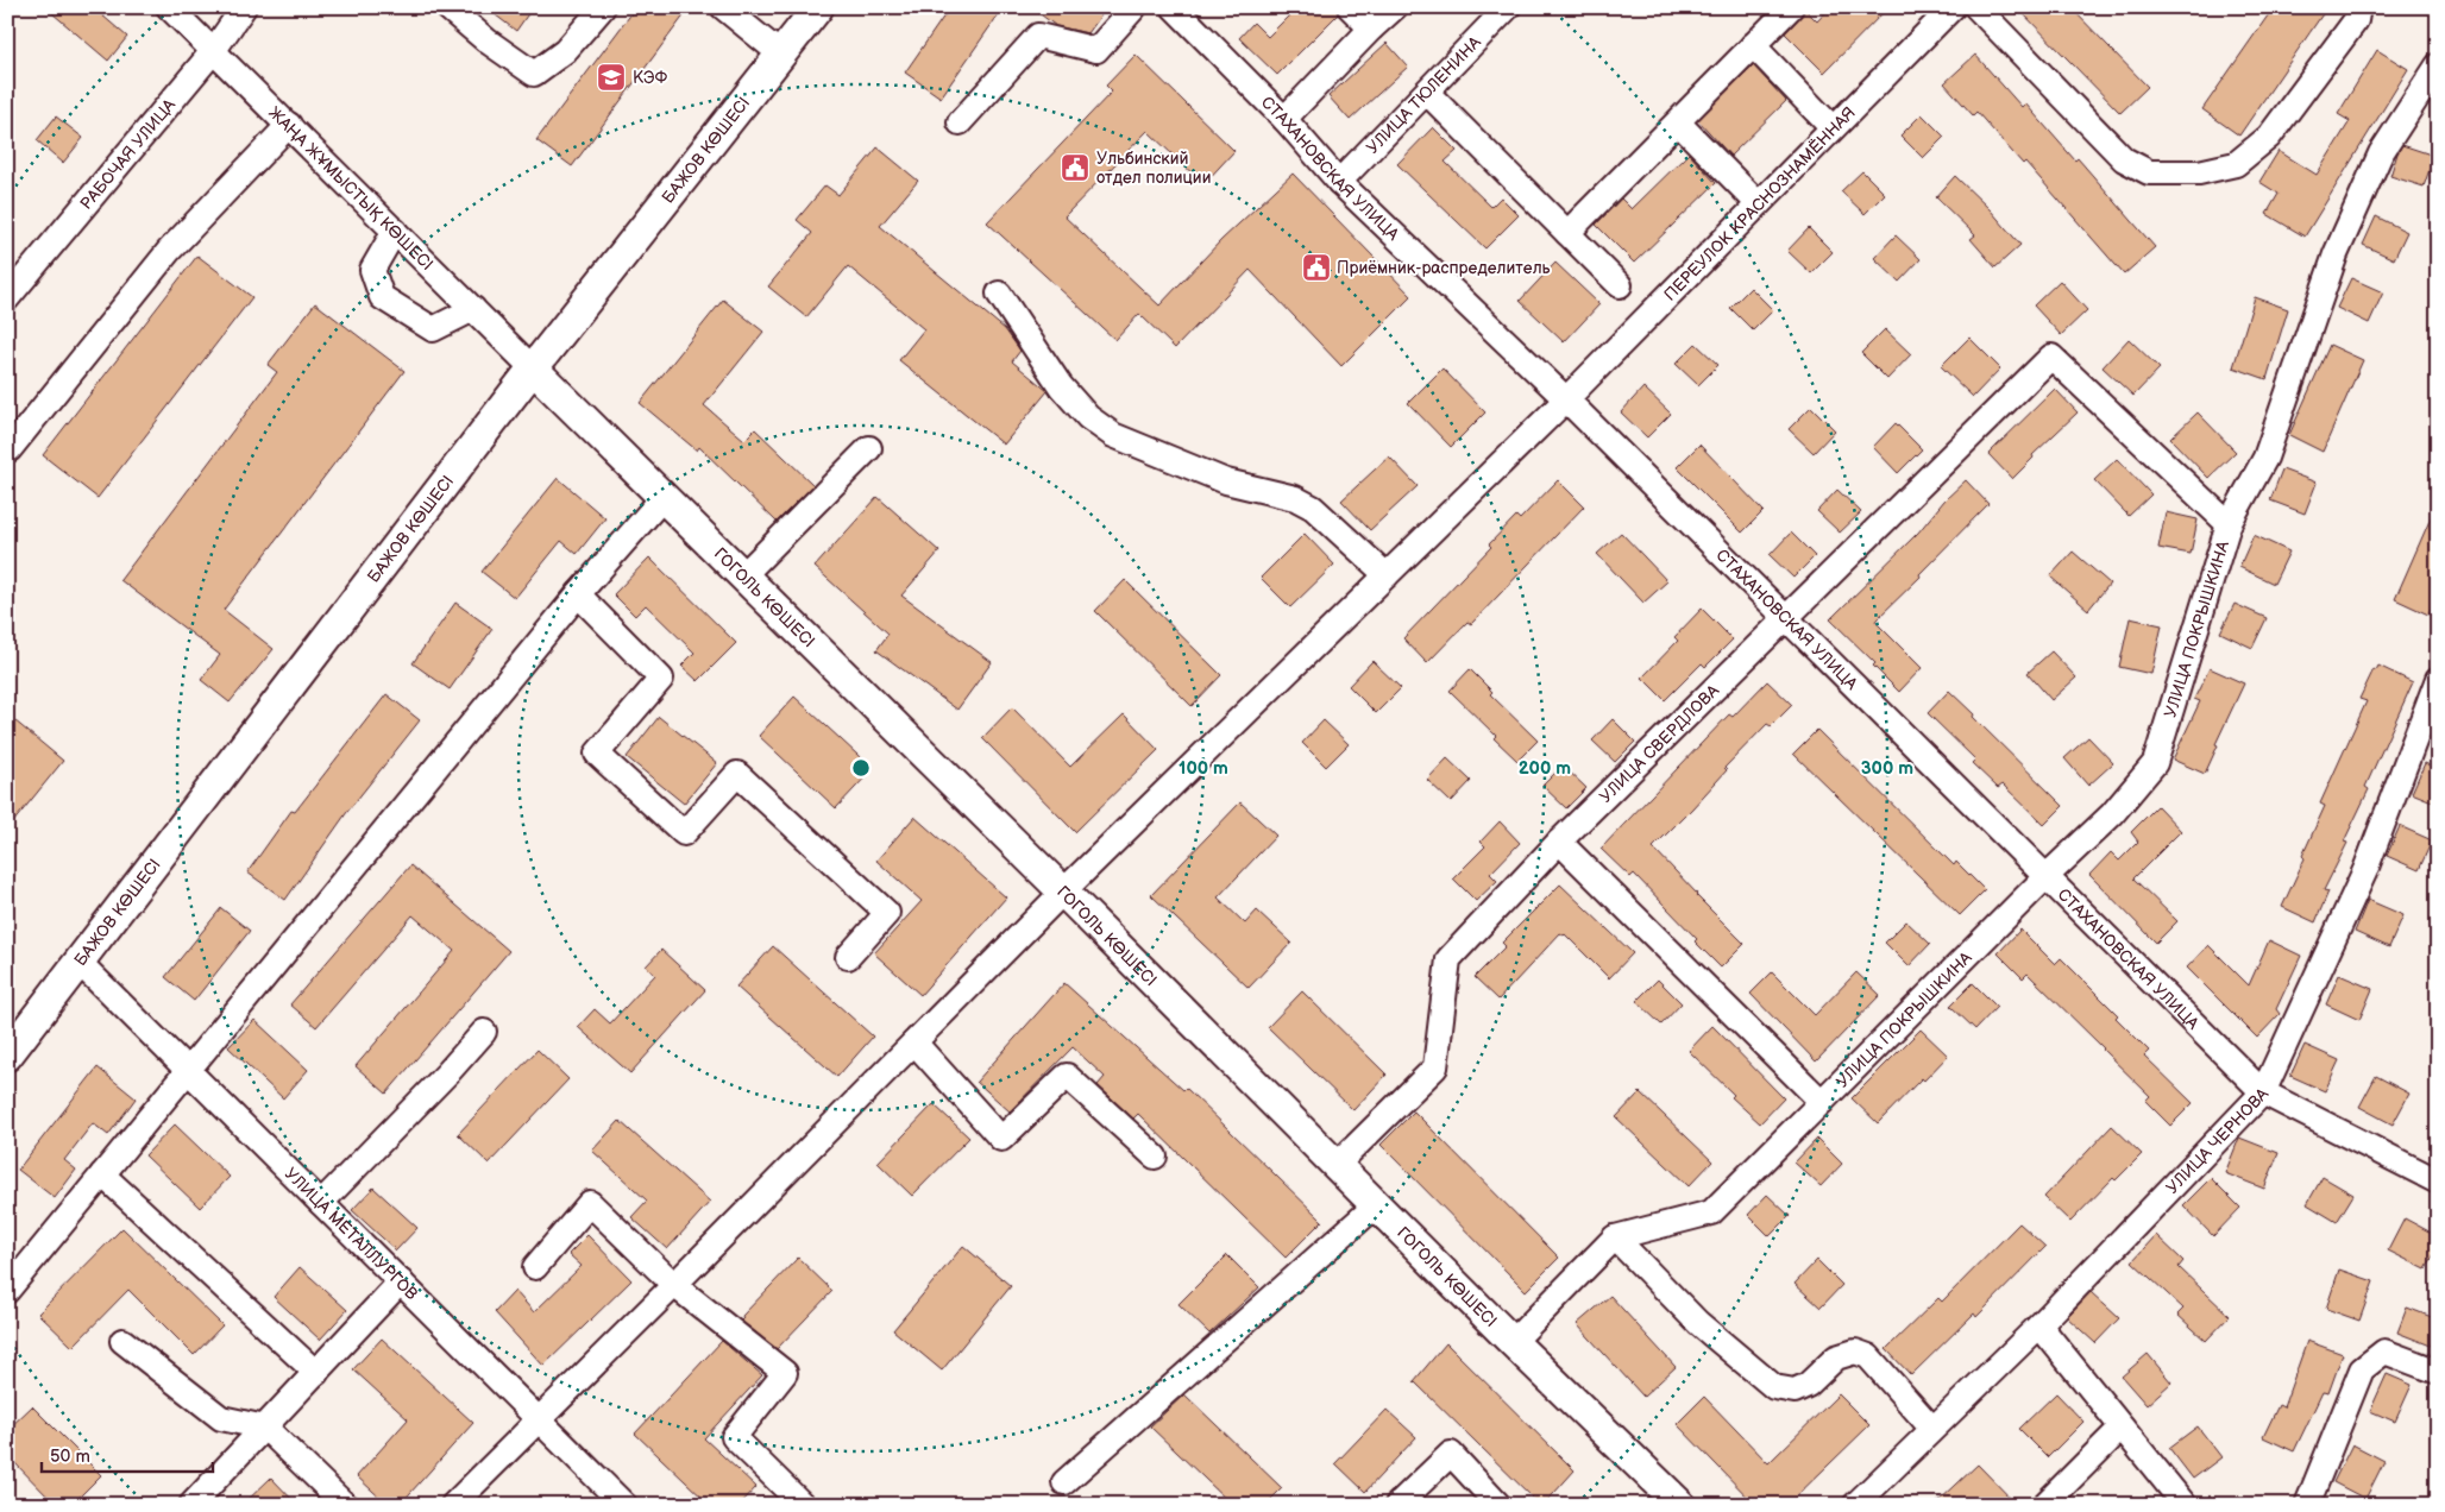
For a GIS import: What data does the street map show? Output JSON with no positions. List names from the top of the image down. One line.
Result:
{"streets":{"main road":["БАЖОВ КӨШЕСІ","ГОГОЛЬ КӨШЕСІ"],"street":["УЛИЦА ТЮЛЕНИНА","РАБОЧАЯ УЛИЦА","СТАХАНОВСКАЯ УЛИЦА","ЖАҢА ЖҰМЫСТЫҚ КӨШЕСІ","ПЕРЕУЛОК КРАСНОЗНАМЁННАЯ","УЛИЦА ПОКРЫШКИНА","УЛИЦА СВЕРДЛОВА","УЛИЦА ЧЕРНОВА","УЛИЦА МЕТАЛЛУРГОВ"]},"crossings":[["УЛИЦА ТЮЛЕНИНА","СТАХАНОВСКАЯ УЛИЦА"],["БАЖОВ КӨШЕСІ","ЖАҢА ЖҰМЫСТЫҚ КӨШЕСІ"],["БАЖОВ КӨШЕСІ","ГОГОЛЬ КӨШЕСІ"],["БАЖОВ КӨШЕСІ","УЛИЦА МЕТАЛЛУРГОВ"],["РАБОЧАЯ УЛИЦА","ЖАҢА ЖҰМЫСТЫҚ КӨШЕСІ"],["СТАХАНОВСКАЯ УЛИЦА","ПЕРЕУЛОК КРАСНОЗНАМЁННАЯ"],["СТАХАНОВСКАЯ УЛИЦА","УЛИЦА ПОКРЫШКИНА"],["СТАХАНОВСКАЯ УЛИЦА","УЛИЦА СВЕРДЛОВА"],["СТАХАНОВСКАЯ УЛИЦА","УЛИЦА ЧЕРНОВА"],["ЖАҢА ЖҰМЫСТЫҚ КӨШЕСІ","ГОГОЛЬ КӨШЕСІ"],["ПЕРЕУЛОК КРАСНОЗНАМЁННАЯ","ГОГОЛЬ КӨШЕСІ"],["ПЕРЕУЛОК КРАСНОЗНАМЁННАЯ","УЛИЦА МЕТАЛЛУРГОВ"],["ГОГОЛЬ КӨШЕСІ","УЛИЦА СВЕРДЛОВА"],["УЛИЦА ПОКРЫШКИНА","УЛИЦА СВЕРДЛОВА"]],"places":{"school or university":["КЭФ"],"public building":["Ульбинский отдел полиции","Приёмник-распределитель"]},"scale_bar":"50 m","rings":["100 m","200 m","300 m"]}
